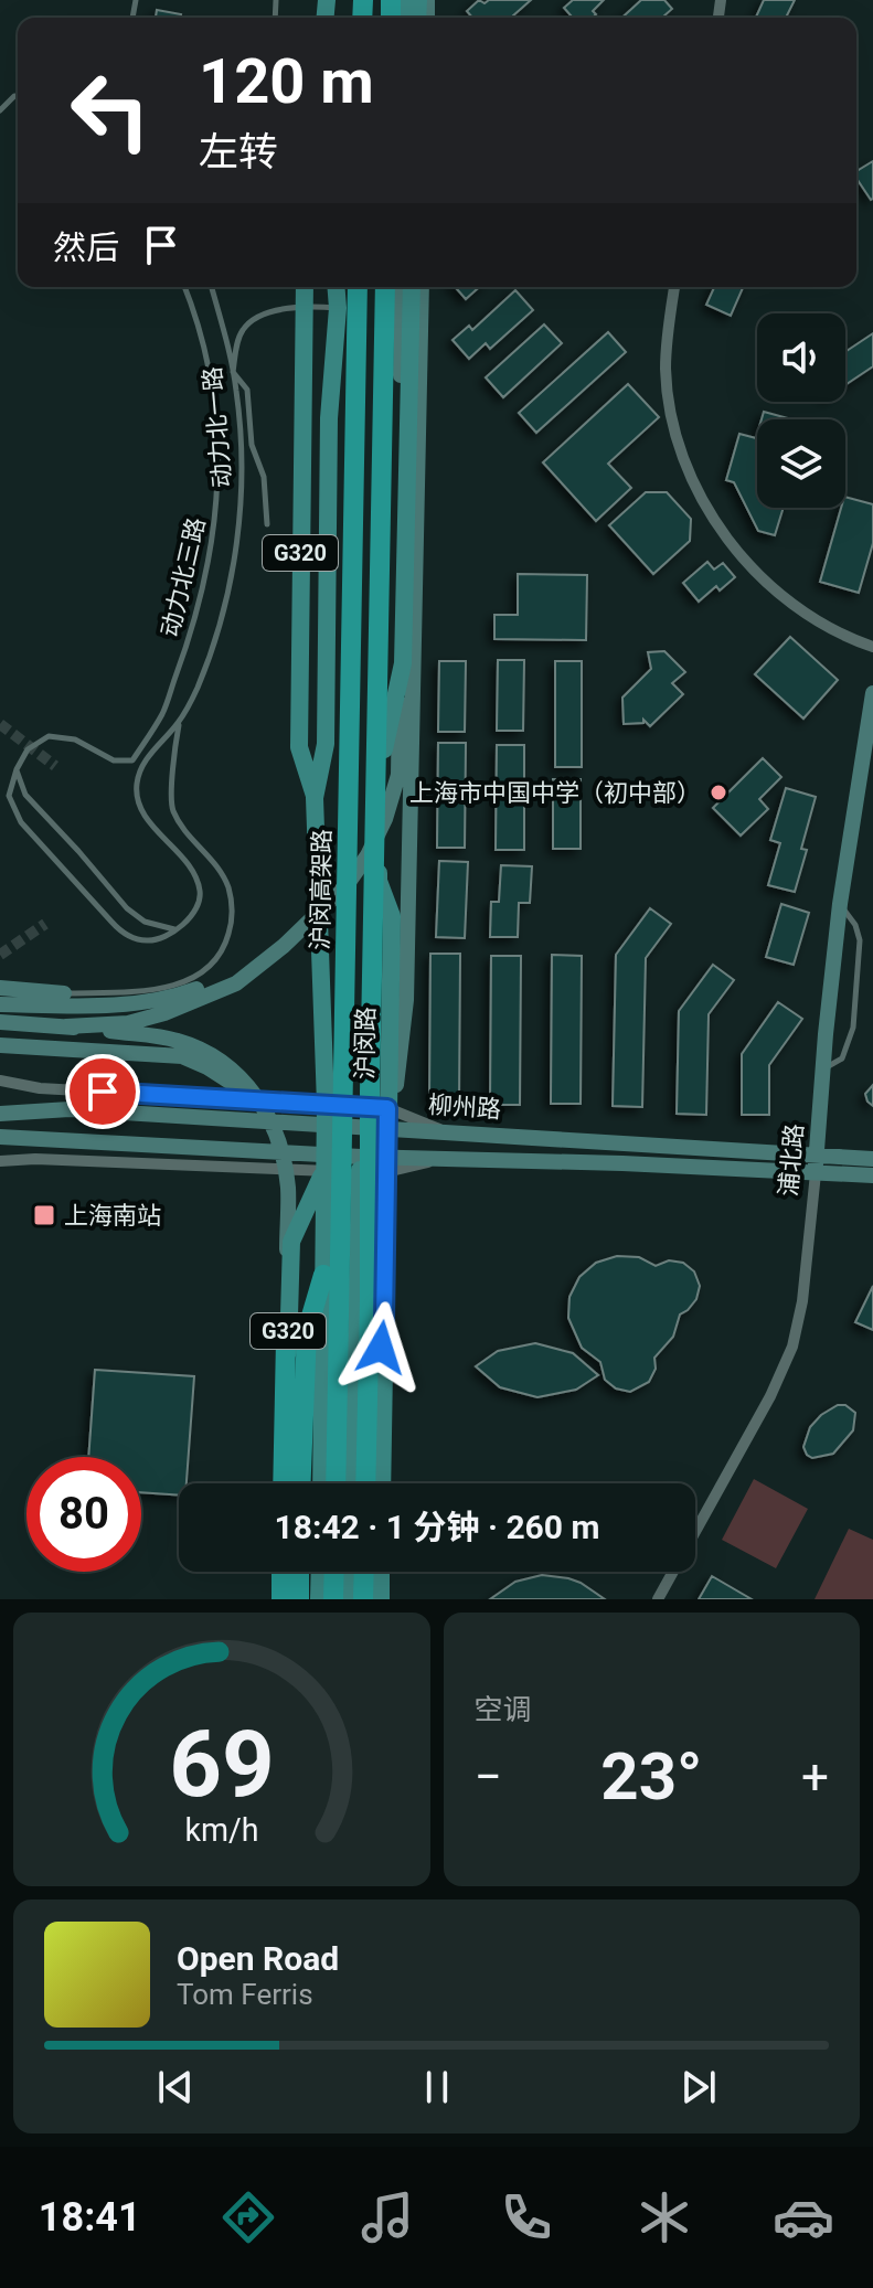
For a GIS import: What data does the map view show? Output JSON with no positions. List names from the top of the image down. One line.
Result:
{"streets":{"highway":["沪闵高架路"],"main road":["G320","沪闵路","柳州路","浦北路"],"lane":["动力北一路","动力北三路"]},"crossings":[["沪闵路","柳州路"],["柳州路","浦北路"]],"places":{"other":["上海市中国中学（初中部）"],"transit":["上海南站"]},"page":{"turn":["120 m","左转"],"then":"然后","limit":"80","trip":"18:42 · 1 分钟 · 260 m","tile":"空调","heat":["−","23°","+"],"song":["Open Road","Tom Ferris"],"tabs":"18:41","gauge":["69","km/h"]}}
